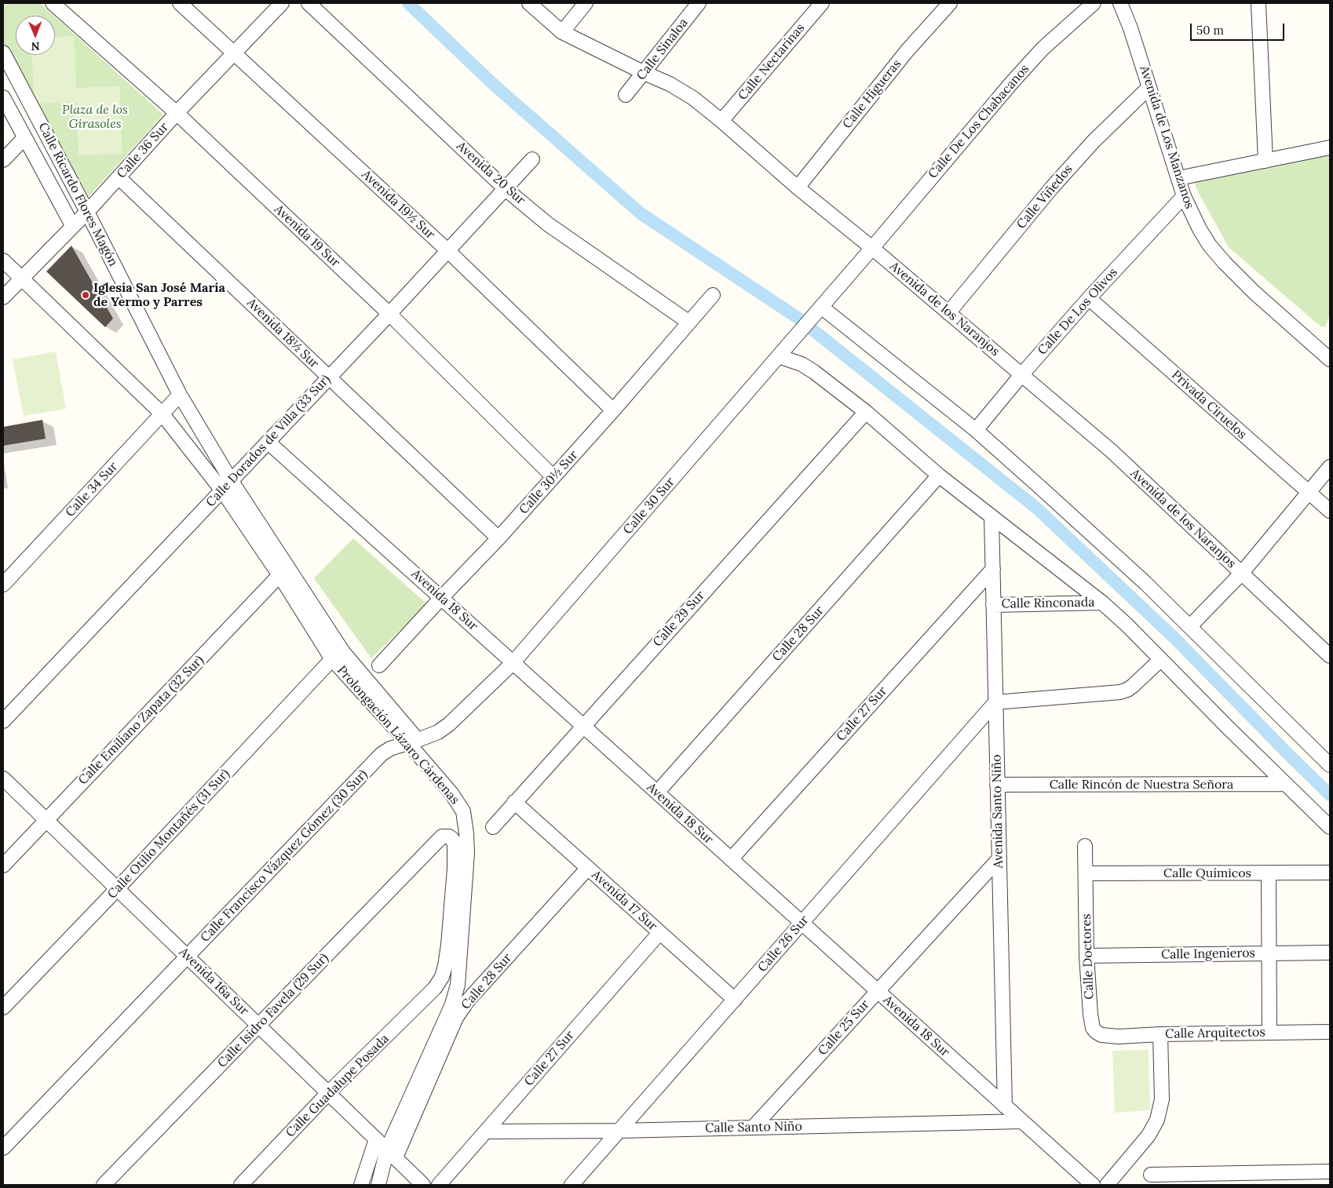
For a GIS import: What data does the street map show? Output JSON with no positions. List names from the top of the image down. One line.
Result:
{"streets":{"street":["Calle Sinaloa","Calle Nectarinas","Calle Higueras","Calle De Los Chabacanos","Avenida de Los Manzanos","Calle 36 Sur","Avenida 20 Sur","Calle Ricardo Flores Magón","Calle Viñedos","Avenida 19½ Sur","Avenida 19 Sur","Avenida de los Naranjos","Calle De Los Olivos","Avenida 18½ Sur","Privada Ciruelos","Calle Dorados de Villa (33 Sur)","Calle 30½ Sur","Calle 34 Sur","Calle 30 Sur","Avenida 18 Sur","Calle Rinconada","Calle 29 Sur","Calle 28 Sur","Calle 27 Sur","Calle Emiliano Zapata (32 Sur)","Prolongación Lázaro Cárdenas","Calle Rincón de Nuestra Señora","Avenida Santo Niño","Calle Otilio Montañés (31 Sur)","Calle Francisco Vázquez Gómez (30 Sur)","Calle Químicos","Avenida 17 Sur","Calle 26 Sur","Calle Ingenieros","Calle Doctores","Avenida 16a Sur","Calle Isidro Favela (29 Sur)","Calle 25 Sur","Calle Arquitectos","Calle Guadalupe Posada","Calle Santo Niño"]},"crossings":[["Calle Sinaloa","Avenida de los Naranjos"],["Calle Nectarinas","Avenida de los Naranjos"],["Calle Higueras","Avenida de los Naranjos"],["Calle De Los Chabacanos","Avenida de los Naranjos"],["Calle De Los Chabacanos","Calle 30 Sur"],["Avenida de Los Manzanos","Calle Viñedos"],["Avenida de Los Manzanos","Calle De Los Olivos"],["Calle 36 Sur","Calle Ricardo Flores Magón"],["Calle 36 Sur","Avenida 19½ Sur"],["Calle 36 Sur","Avenida 19 Sur"],["Calle 36 Sur","Avenida 18½ Sur"],["Avenida 20 Sur","Calle Dorados de Villa (33 Sur)"],["Avenida 20 Sur","Calle 30½ Sur"],["Calle Ricardo Flores Magón","Calle Dorados de Villa (33 Sur)"],["Calle Ricardo Flores Magón","Calle 34 Sur"],["Calle Ricardo Flores Magón","Prolongación Lázaro Cárdenas"],["Calle Viñedos","Avenida de los Naranjos"],["Avenida 19½ Sur","Calle Dorados de Villa (33 Sur)"],["Avenida 19½ Sur","Calle 30½ Sur"],["Avenida 19 Sur","Calle Dorados de Villa (33 Sur)"],["Avenida 19 Sur","Calle 30½ Sur"],["Avenida de los Naranjos","Calle De Los Olivos"],["Avenida de los Naranjos","Calle 30 Sur"],["Calle De Los Olivos","Privada Ciruelos"],["Avenida 18½ Sur","Calle Dorados de Villa (33 Sur)"],["Avenida 18½ Sur","Calle 30½ Sur"],["Calle Dorados de Villa (33 Sur)","Avenida 18 Sur"],["Calle Dorados de Villa (33 Sur)","Prolongación Lázaro Cárdenas"],["Calle 30½ Sur","Avenida 18 Sur"],["Calle 30 Sur","Avenida 18 Sur"],["Calle 30 Sur","Prolongación Lázaro Cárdenas"],["Calle 30 Sur","Calle Francisco Vázquez Gómez (30 Sur)"],["Avenida 18 Sur","Calle 29 Sur"],["Avenida 18 Sur","Calle 28 Sur"],["Avenida 18 Sur","Calle 27 Sur"],["Avenida 18 Sur","Avenida Santo Niño"],["Avenida 18 Sur","Calle 26 Sur"],["Avenida 18 Sur","Calle 25 Sur"],["Avenida 18 Sur","Calle Santo Niño"],["Calle Rinconada","Avenida Santo Niño"],["Calle 29 Sur","Avenida 17 Sur"],["Calle 28 Sur","Prolongación Lázaro Cárdenas"],["Calle 28 Sur","Avenida 17 Sur"],["Calle 28 Sur","Avenida 16a Sur"],["Calle 27 Sur","Avenida Santo Niño"],["Calle 27 Sur","Avenida 17 Sur"],["Calle 27 Sur","Calle Santo Niño"],["Calle Emiliano Zapata (32 Sur)","Prolongación Lázaro Cárdenas"],["Calle Emiliano Zapata (32 Sur)","Avenida 16a Sur"],["Prolongación Lázaro Cárdenas","Calle Otilio Montañés (31 Sur)"],["Prolongación Lázaro Cárdenas","Calle Francisco Vázquez Gómez (30 Sur)"],["Prolongación Lázaro Cárdenas","Avenida 16a Sur"],["Calle Rincón de Nuestra Señora","Avenida Santo Niño"],["Avenida Santo Niño","Calle 26 Sur"],["Avenida Santo Niño","Calle 25 Sur"],["Calle Otilio Montañés (31 Sur)","Avenida 16a Sur"],["Calle Francisco Vázquez Gómez (30 Sur)","Avenida 16a Sur"],["Calle Químicos","Calle Doctores"],["Avenida 17 Sur","Calle 26 Sur"],["Calle 26 Sur","Calle Santo Niño"],["Calle Ingenieros","Calle Doctores"],["Calle Doctores","Calle Arquitectos"],["Avenida 16a Sur","Calle Isidro Favela (29 Sur)"],["Avenida 16a Sur","Calle Guadalupe Posada"],["Calle Isidro Favela (29 Sur)","Calle Guadalupe Posada"],["Calle 25 Sur","Calle Santo Niño"]],"parks":["Plaza de los Girasoles"],"places":["Iglesia San José María de Yermo y Parres"],"scale_bar":"50 m","north":"bottom"}
